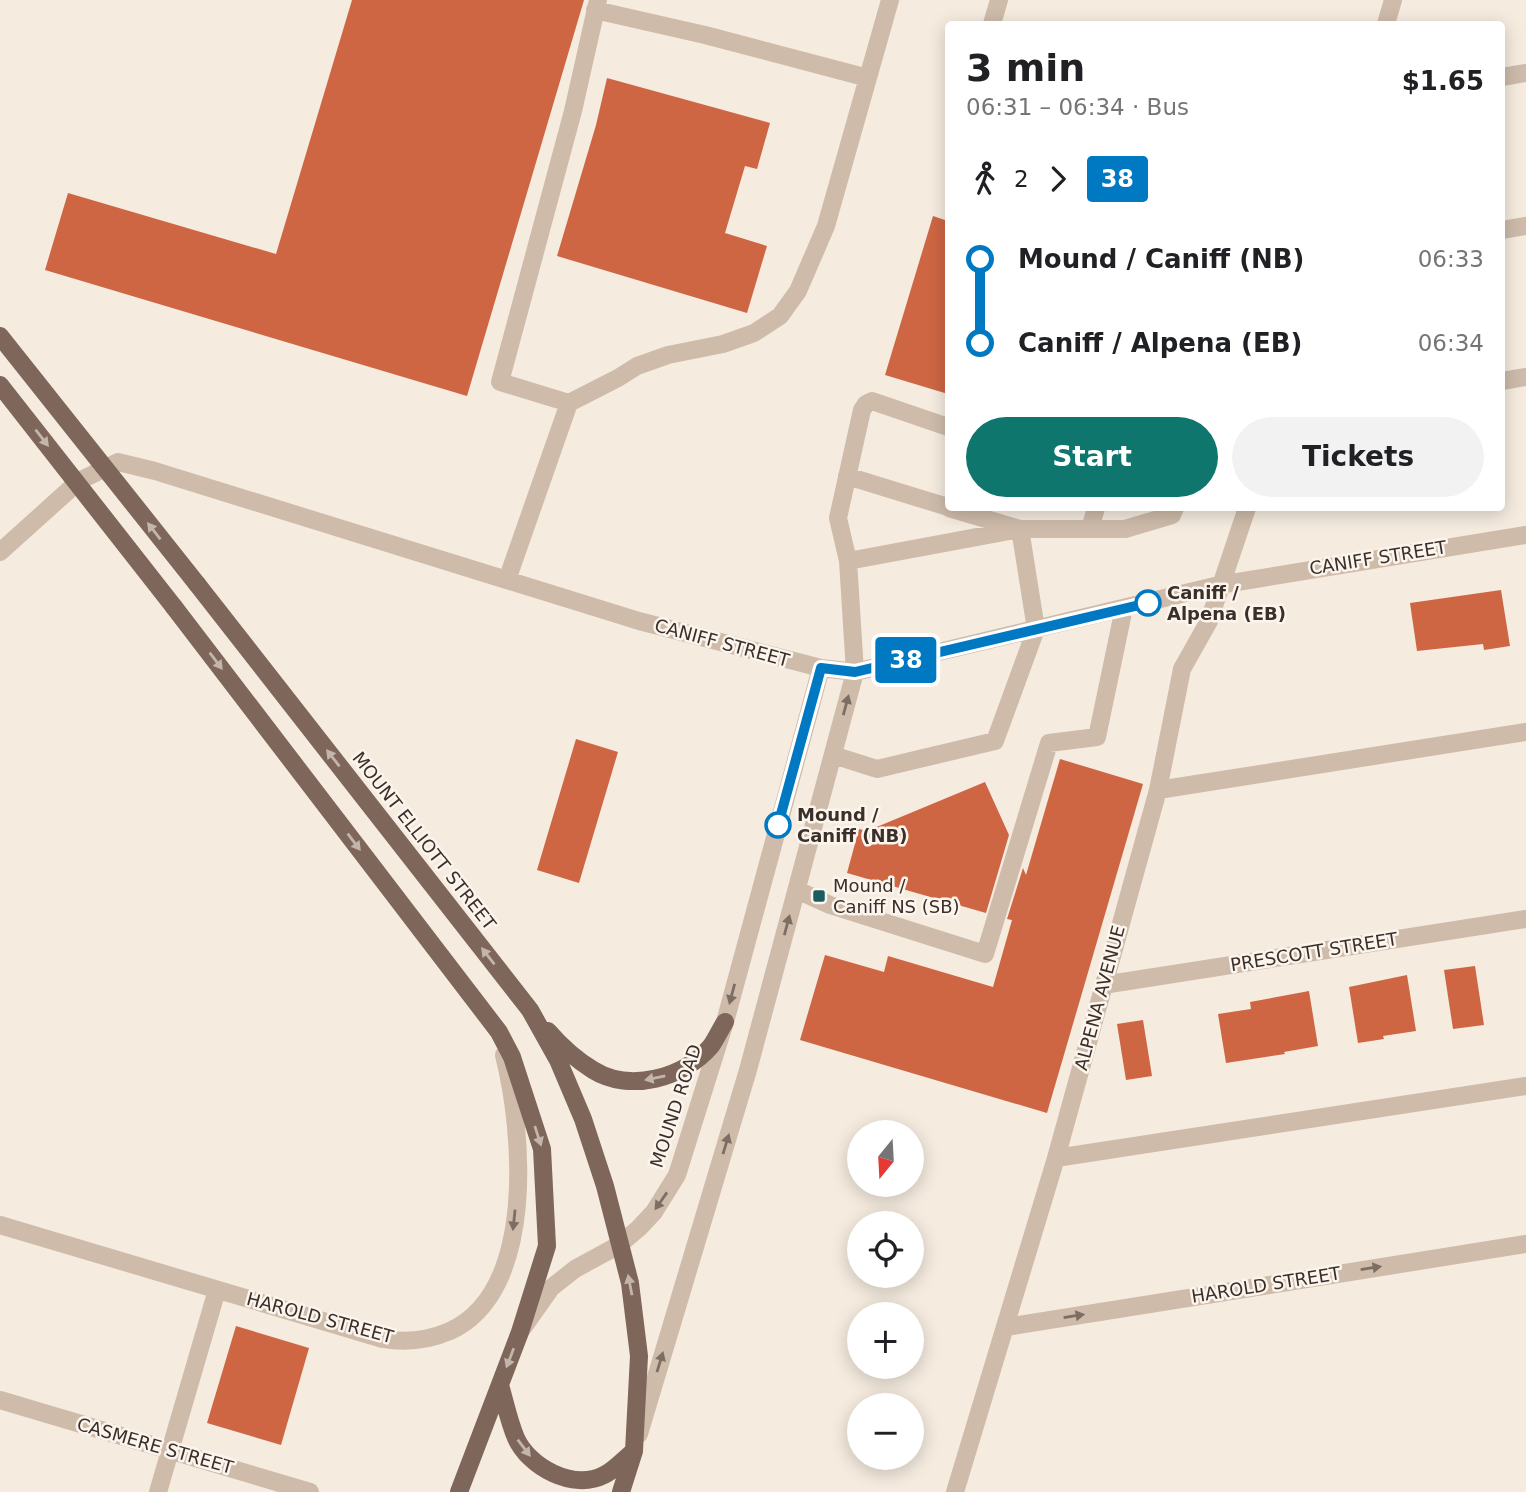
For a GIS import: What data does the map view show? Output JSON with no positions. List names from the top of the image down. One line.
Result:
{"streets":{"main road":["MOUNT ELLIOTT STREET","MOUND ROAD"],"street":["CANIFF STREET","PRESCOTT STREET","ALPENA AVENUE","HAROLD STREET","CASMERE STREET"]},"crossings":[["CANIFF STREET","ALPENA AVENUE"],["CANIFF STREET","MOUND ROAD"],["MOUNT ELLIOTT STREET","MOUND ROAD"],["PRESCOTT STREET","ALPENA AVENUE"],["ALPENA AVENUE","HAROLD STREET"]],"places":{"other":["Caniff / Alpena (EB)","Mound / Caniff (NB)"],"transit":["Mound / Caniff NS (SB)"]},"lines":["bus line 38"],"north":"bottom","page":{"on_map":"38","heading":["3 min","06:31 – 06:34 · Bus","$1.65"],"legs":["2","38"],"list":[{"name":"Mound / Caniff (NB)","value":"06:33"},{"name":"Caniff / Alpena (EB)","value":"06:34"}],"buttons":["Start","Tickets"],"map_buttons":["+","−"]}}
